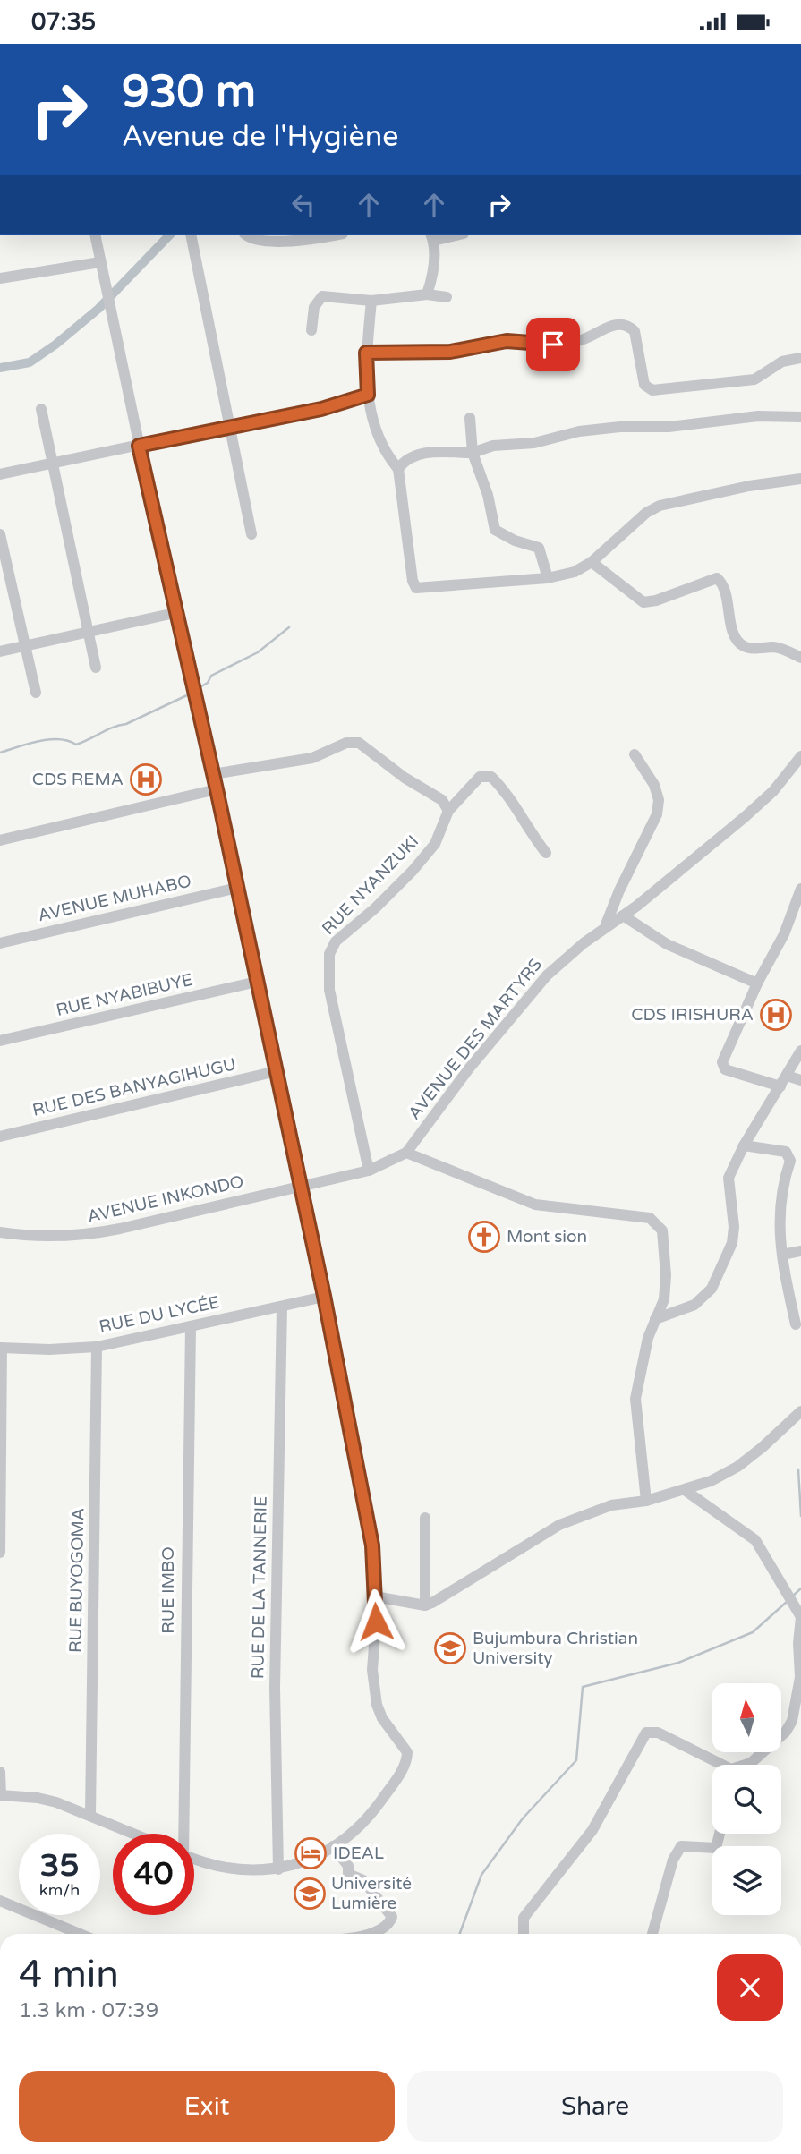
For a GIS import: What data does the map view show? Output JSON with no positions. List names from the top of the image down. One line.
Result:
{"streets":{"street":["RUE NYANZUKI","AVENUE MUHABO","RUE NYABIBUYE","AVENUE DES MARTYRS","RUE DES BANYAGIHUGU","AVENUE INKONDO","RUE DU LYCÉE","RUE BUYOGOMA","RUE DE LA TANNERIE","RUE IMBO"]},"crossings":[["RUE NYANZUKI","AVENUE DES MARTYRS"],["AVENUE DES MARTYRS","AVENUE INKONDO"],["RUE DU LYCÉE","RUE BUYOGOMA"],["RUE DU LYCÉE","RUE DE LA TANNERIE"],["RUE DU LYCÉE","RUE IMBO"]],"places":{"hospital":["CDS REMA","CDS IRISHURA"],"church":["Mont sion"],"school or university":["Bujumbura Christian University","Université Lumière"],"hotel":["IDEAL"]},"north":"top","page":{"status":"07:35","turn":["930 m","Avenue de l'Hygiène"],"speed":"35 km/h","limit":"40","heading":["4 min","1.3 km · 07:39"],"buttons":["Exit","Share"]}}
